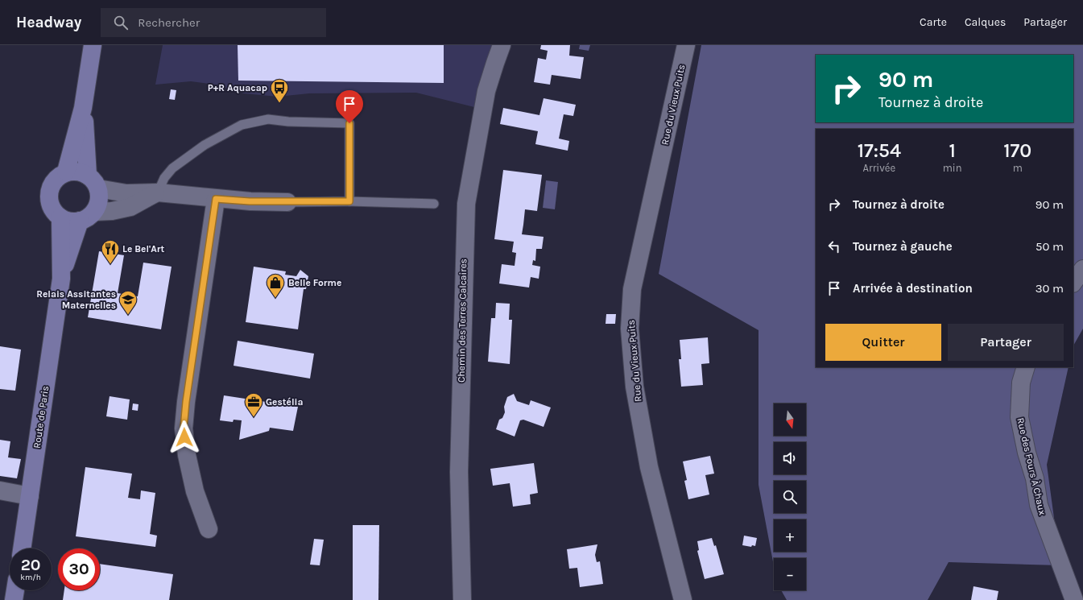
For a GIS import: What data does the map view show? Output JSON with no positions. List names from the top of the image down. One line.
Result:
{"streets":{"main road":["Route de Paris"],"street":["Rue du Vieux Puits","Chemin des Terres Calcaires","Rue des Fours À Chaux"]},"places":{"bus stop":["P+R Aquacap"],"restaurant":["Le Bel'Art"],"shop":["Belle Forme"],"school or university":["Relais Assitantes Maternelles"],"office":["Gestélia"]},"north":"bottom","page":{"header":"Headway","search":"Rechercher","nav":["Carte","Calques","Partager"],"turn":["90 m","Tournez à droite"],"eta":["17:54","Arrivée","1","min","170","m"],"list":[{"name":"Tournez à droite","value":"90 m"},{"name":"Tournez à gauche","value":"50 m"},{"name":"Arrivée à destination","value":"30 m"}],"buttons":["Quitter","Partager"],"map_buttons":["+","−"],"speed":"20 km/h","limit":"30"}}
